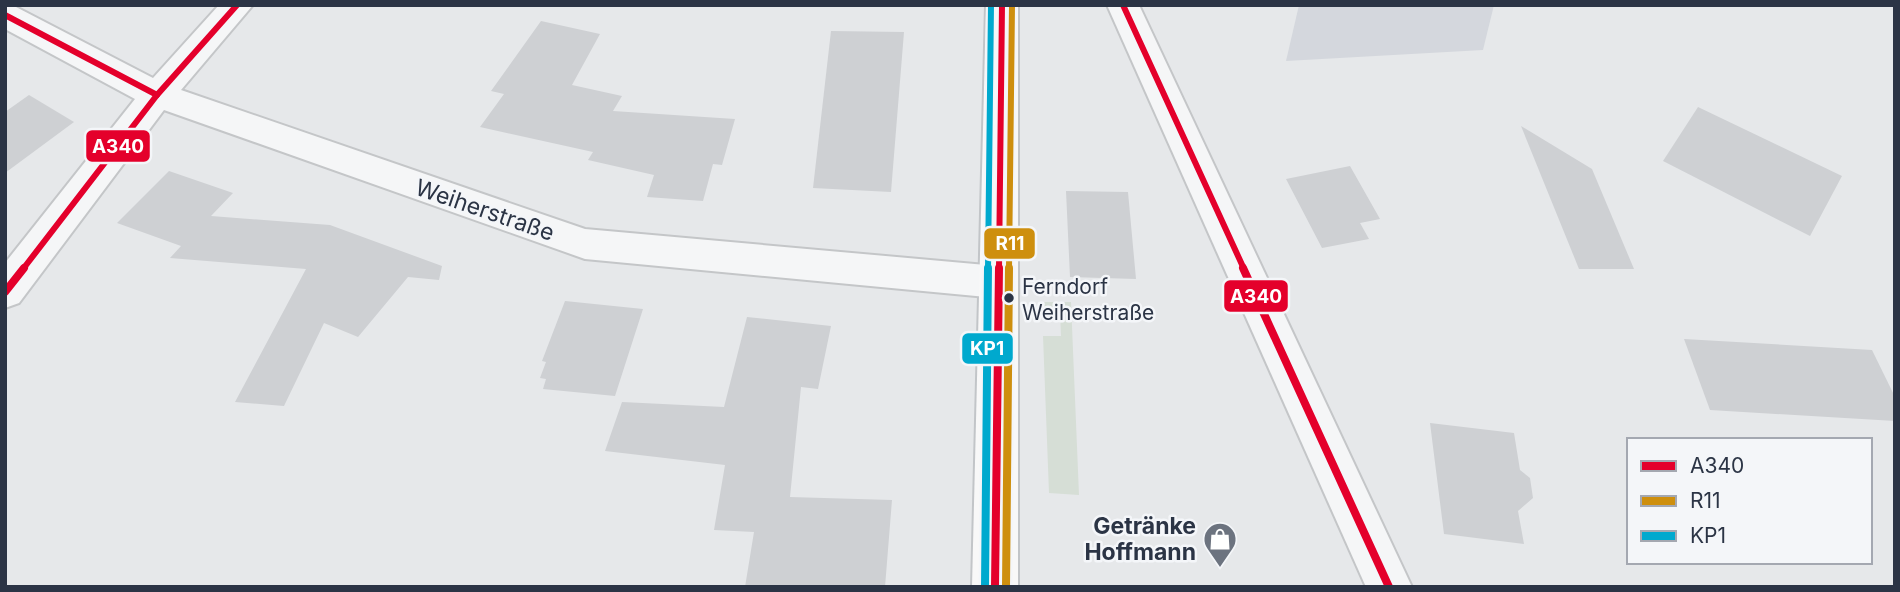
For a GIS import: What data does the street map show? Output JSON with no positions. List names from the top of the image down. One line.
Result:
{"streets":{"street":["Weiherstraße"]},"places":{"other":["Ferndorf Weiherstraße"],"shop":["Getränke Hoffmann"]},"lines":["transit line A340","transit line R11","transit line KP1"],"legend":["A340","R11","KP1"]}
